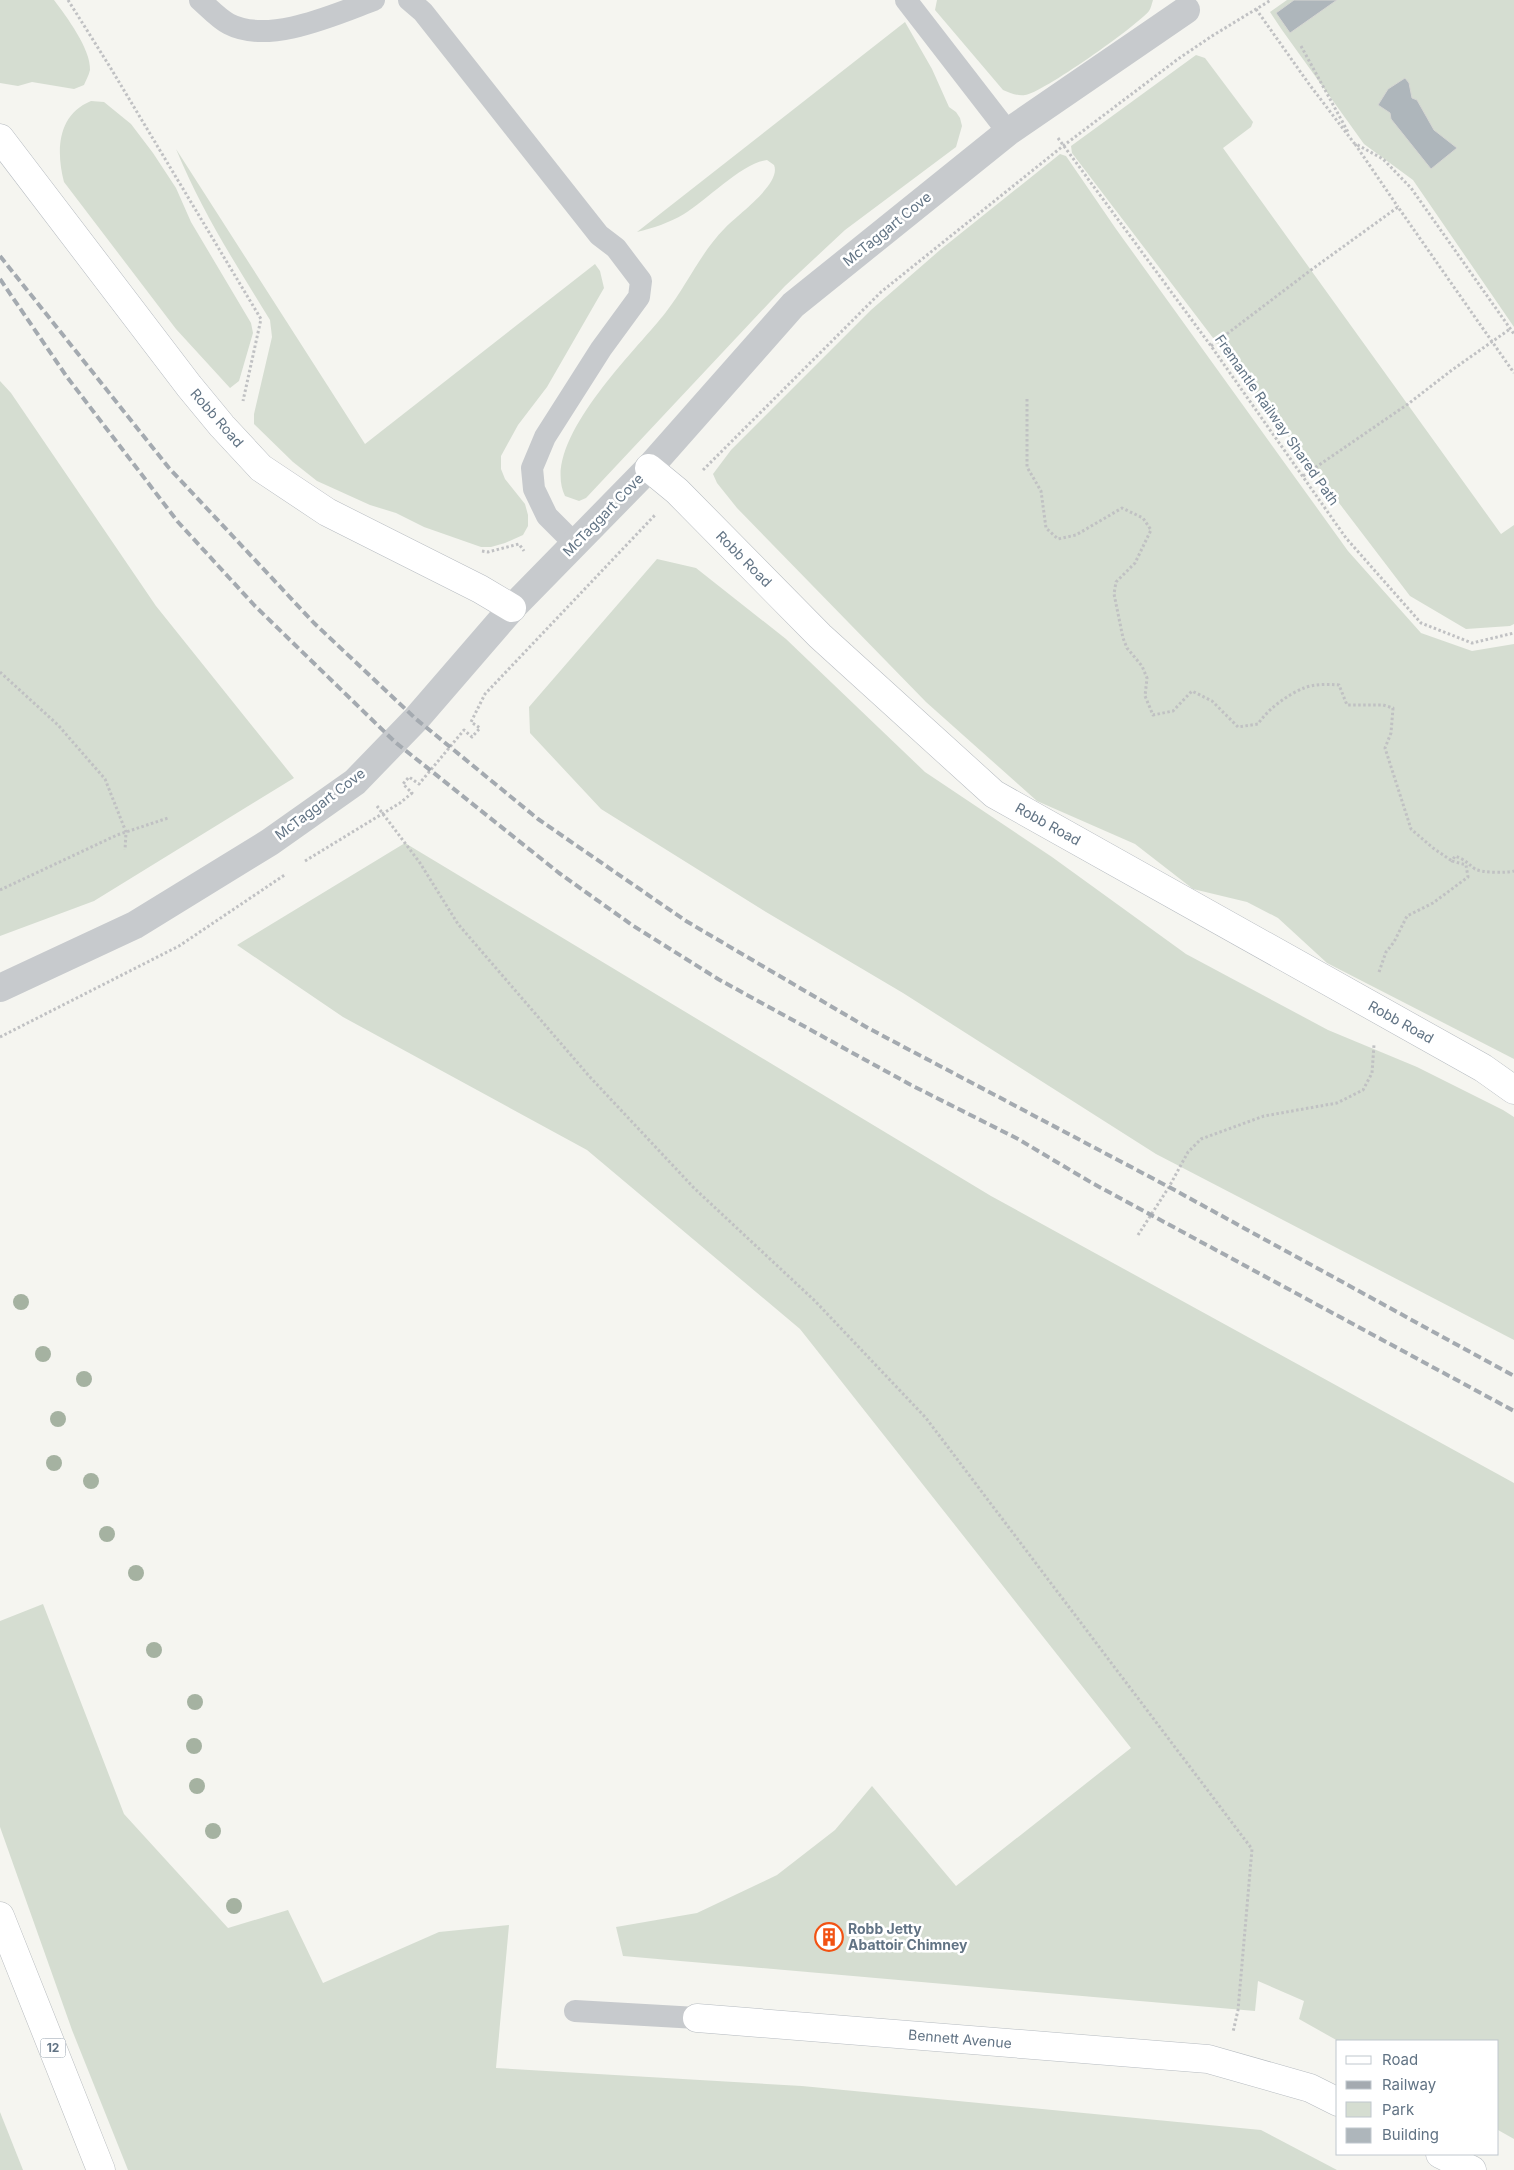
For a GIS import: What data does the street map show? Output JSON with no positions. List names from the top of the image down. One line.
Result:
{"streets":{"street":["McTaggart Cove","Robb Road","Bennett Avenue","12"],"path":["Fremantle Railway Shared Path"]},"crossings":[["McTaggart Cove","Robb Road"]],"places":{"building":["Robb Jetty Abattoir Chimney"]},"legend":["Road","Railway","Park","Building"]}
